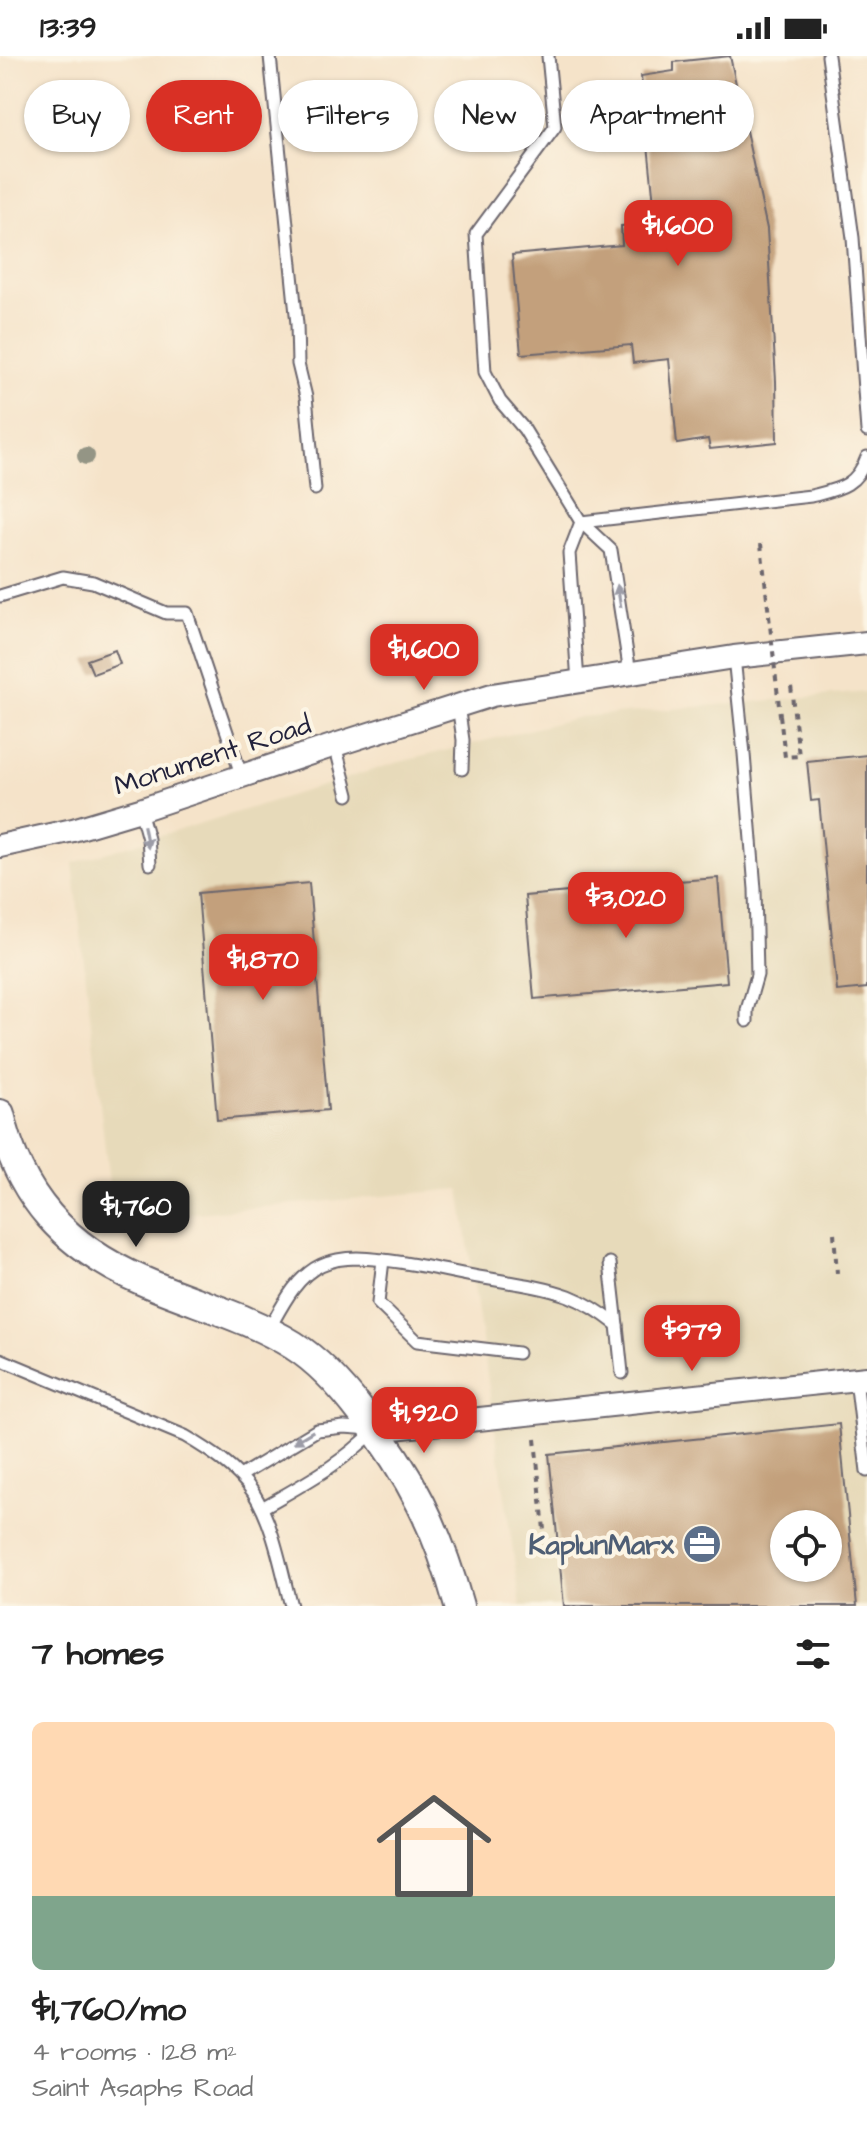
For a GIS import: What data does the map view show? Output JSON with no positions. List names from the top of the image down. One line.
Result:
{"streets":{"street":["Monument Road"]},"places":{"office":["KaplunMarx"]},"page":{"status":"13:39","chip":["Buy","Rent","Filters","New","Apartment"],"price":["$1,600","$1,600","$3,020","$1,870","$1,760","$979","$1,920"],"heading":"7 homes","list":[{"name":"$1,760/mo","note":"4 rooms · 128 m² · Saint Asaphs Road"}]}}
